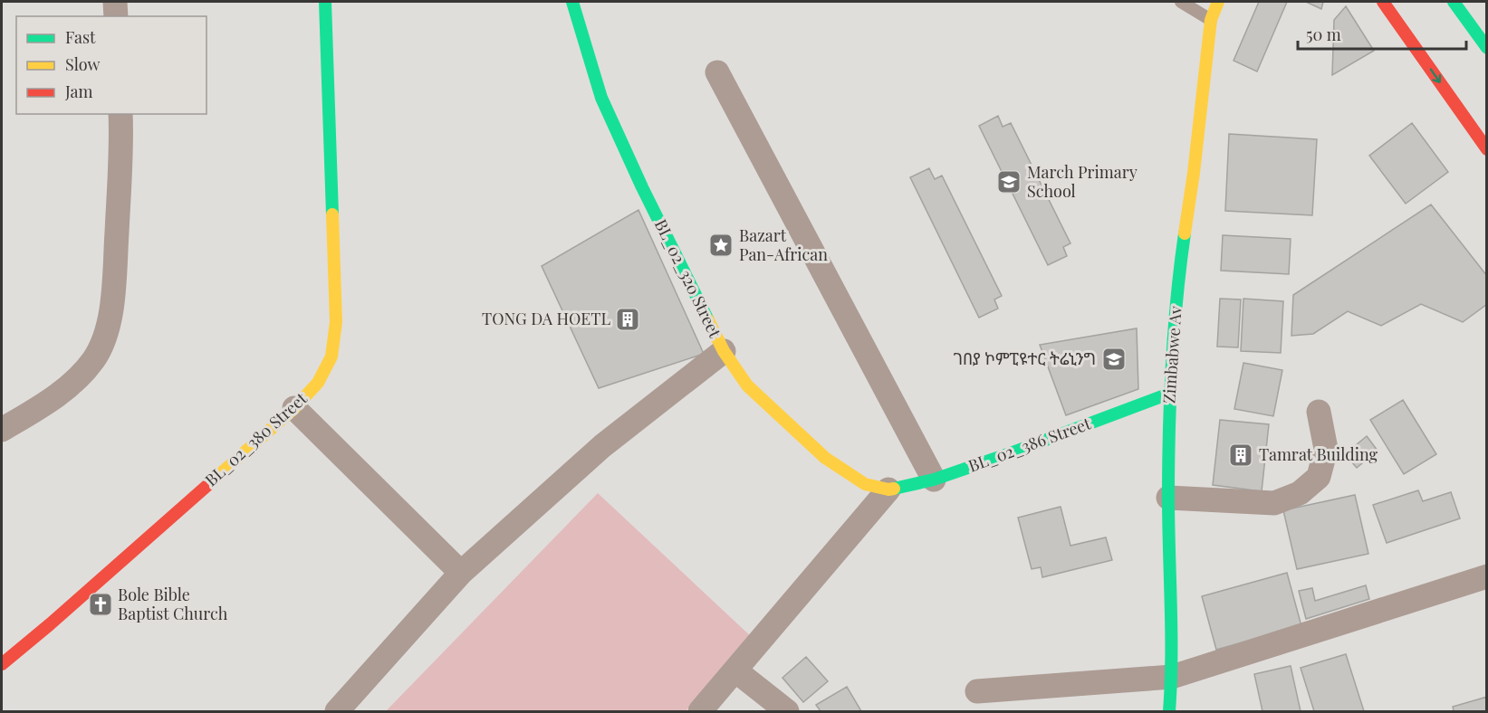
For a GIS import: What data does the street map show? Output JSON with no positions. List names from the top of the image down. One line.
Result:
{"streets":{"street":["BL_02_320 Street","Zimbabwe Av","BL_02_380 Street","BL_02_386 Street"]},"crossings":[["BL_02_320 Street","BL_02_386 Street"],["Zimbabwe Av","BL_02_386 Street"]],"places":{"school or university":["March Primary School","ገበያ ኮምፒዩተር ትሬኒንግ"],"place":["Bazart Pan-African"],"building":["TONG DA HOETL","Tamrat Building"],"church":["Bole Bible Baptist Church"]},"legend":["Fast","Slow","Jam"],"scale_bar":"50 m"}
